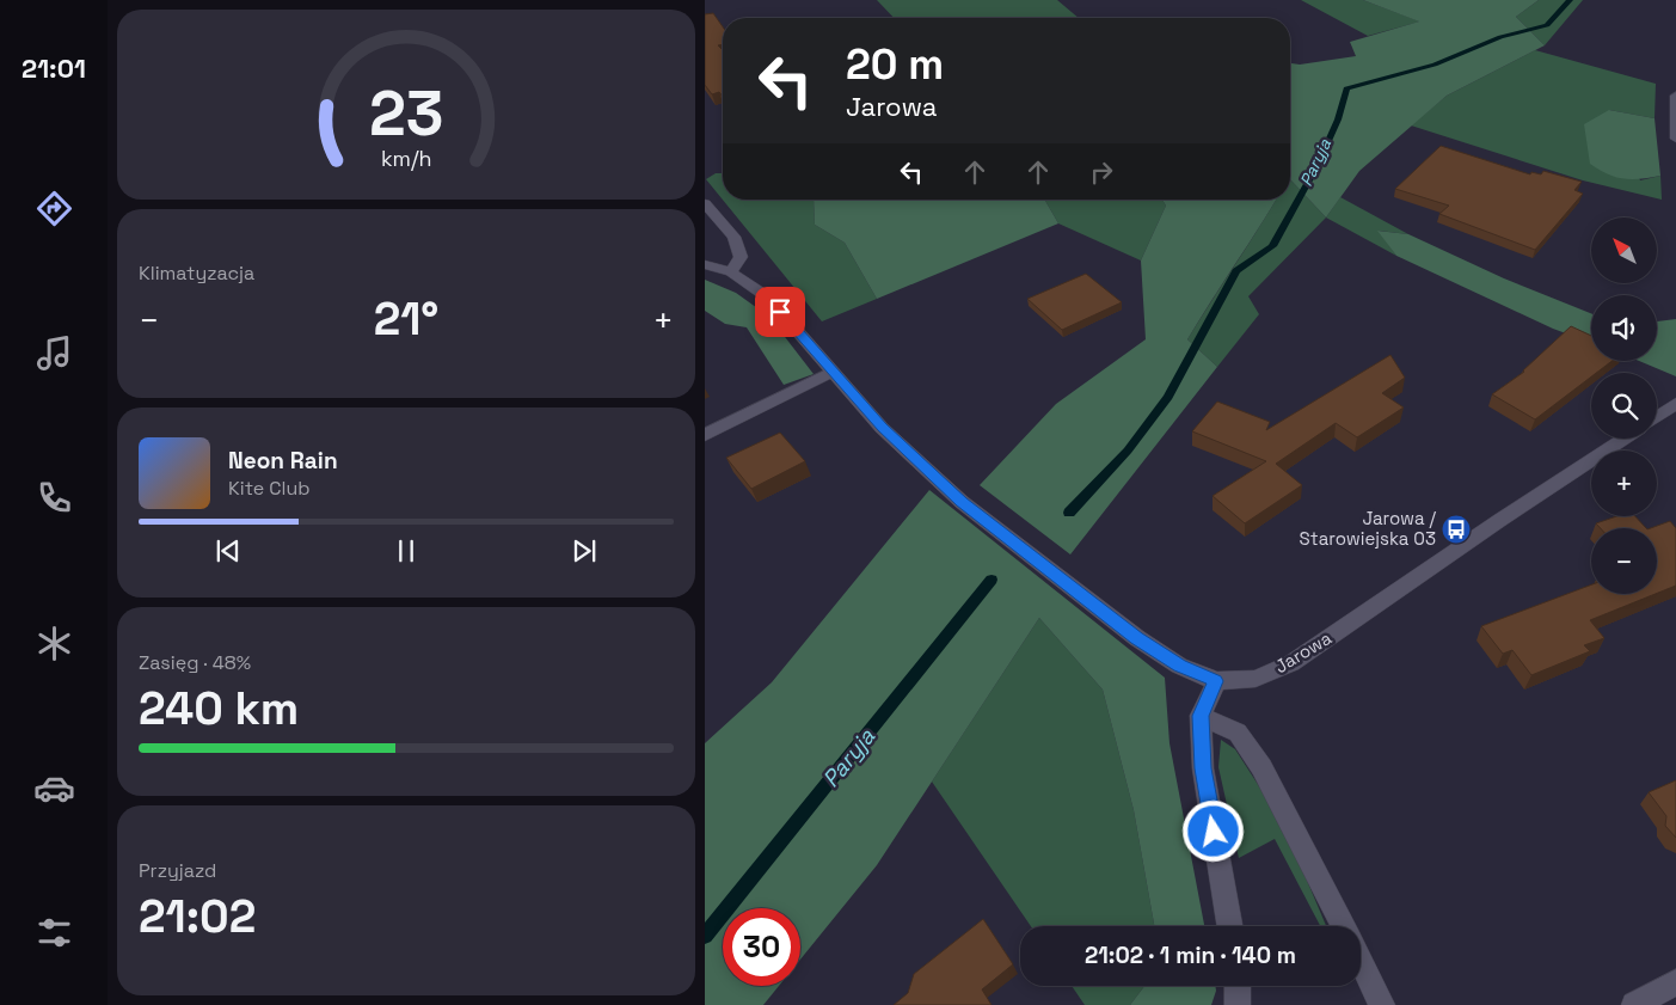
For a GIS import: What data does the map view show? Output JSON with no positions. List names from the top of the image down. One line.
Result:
{"streets":{"street":["Jarowa"]},"water":["Paryja"],"places":{"bus stop":["Jarowa / Starowiejska 03"]},"north":"top left","page":{"tabs":"21:01","turn":["20 m","Jarowa"],"tile":["Klimatyzacja",["Zasięg · 48%","240 km"],["Przyjazd","21:02"]],"map_buttons":["+","−"],"heat":["−","21°","+"],"song":["Neon Rain","Kite Club"],"limit":"30","trip":"21:02 · 1 min · 140 m","gauge":["23","km/h"]}}
